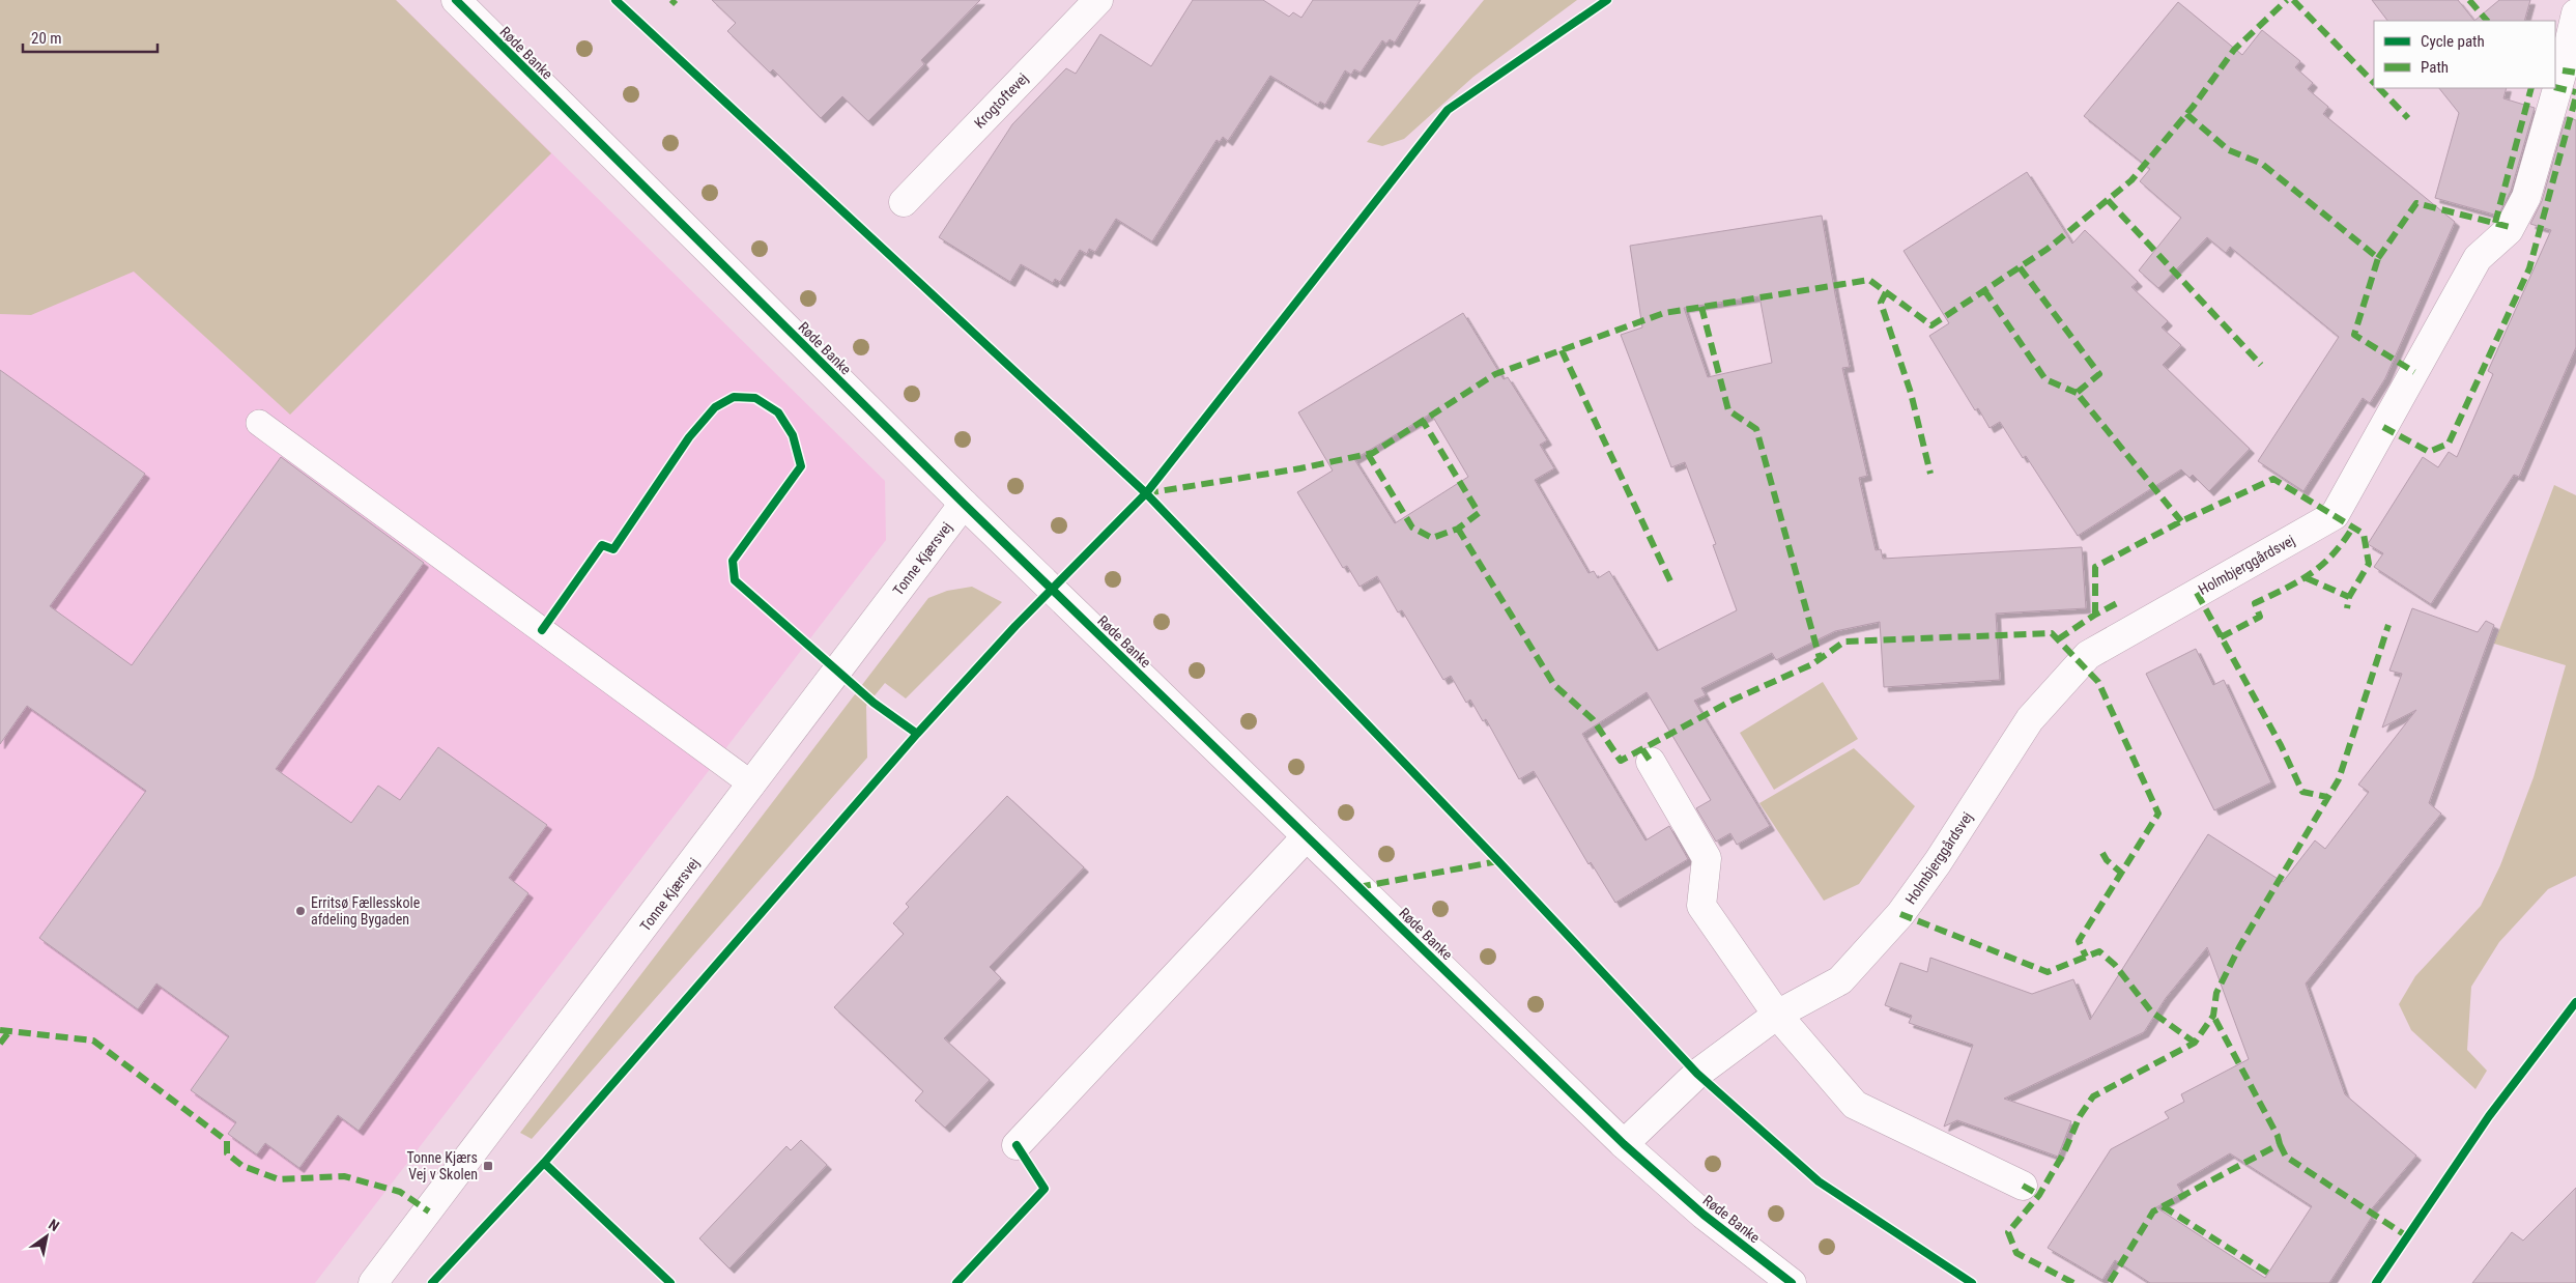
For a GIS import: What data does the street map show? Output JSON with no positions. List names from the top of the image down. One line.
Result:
{"streets":{"street":["Røde Banke","Krogtoftevej","Tonne Kjærsvej","Holmbjerggårdsvej"]},"crossings":[["Røde Banke","Tonne Kjærsvej"],["Røde Banke","Holmbjerggårdsvej"]],"places":{"other":["Erritsø Fællesskole afdeling Bygaden"],"transit":["Tonne Kjærs Vej v Skolen"]},"legend":["Cycle path","Path"],"scale_bar":"20 m","north":"top right"}
